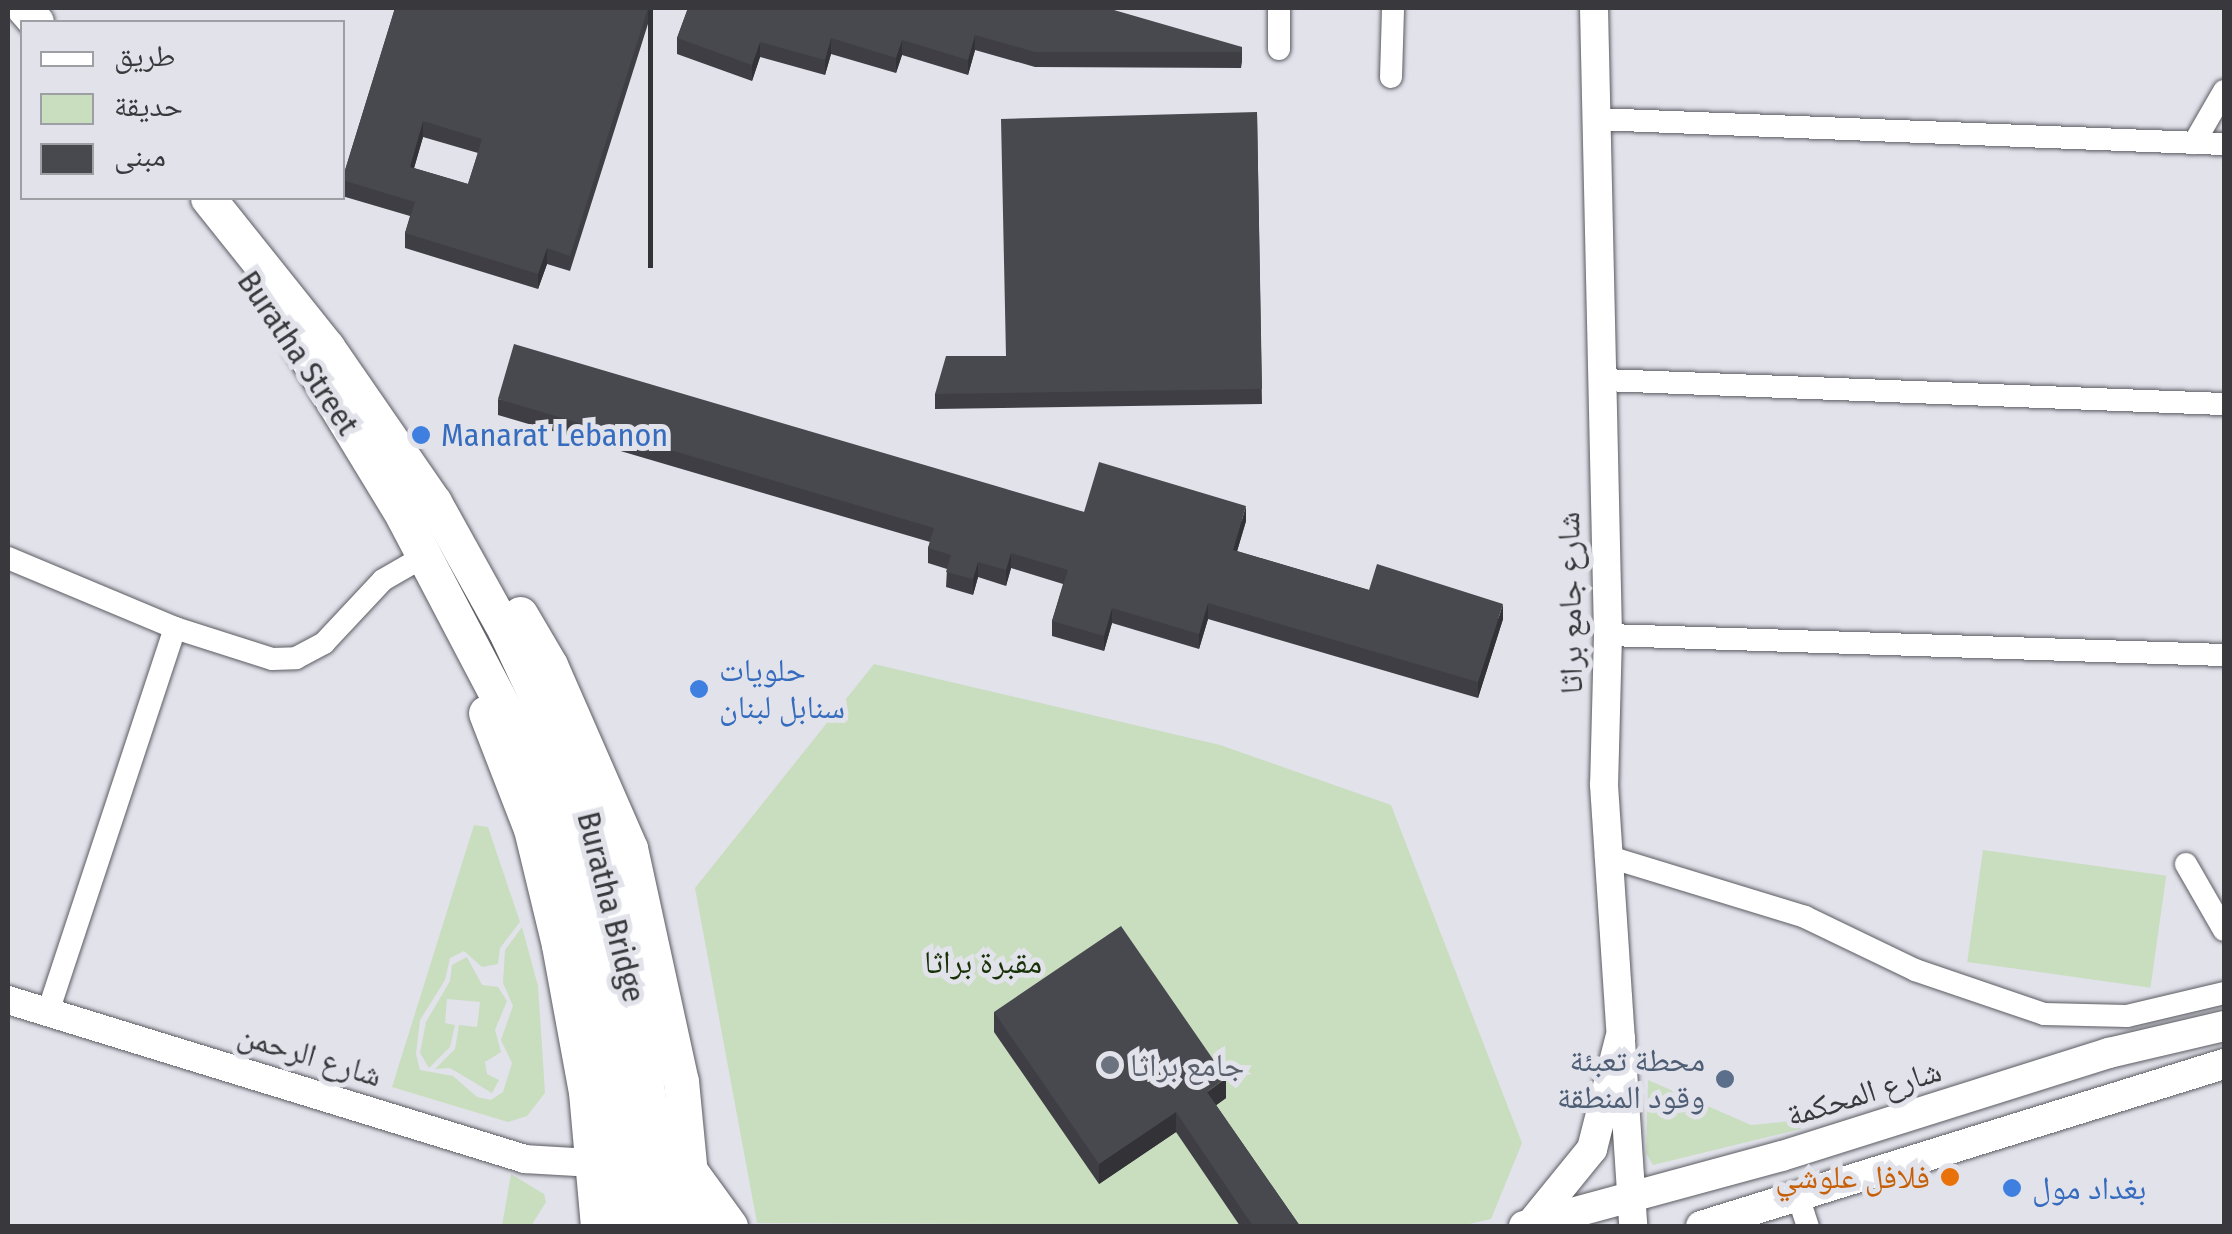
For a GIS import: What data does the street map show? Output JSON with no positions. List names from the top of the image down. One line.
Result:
{"streets":{"main road":["Buratha Street","Buratha Bridge","شارع المحكمة"],"street":["شارع جامع براثا","شارع الرحمن"]},"crossings":[["Buratha Street","Buratha Bridge"],["شارع جامع براثا","شارع المحكمة"]],"parks":["مقبرة براثا"],"places":["Manarat Lebanon","حلويات سنابل لبنان","جامع براثا","محطة تعبئة وقود المنطقة","فلافل علوشي","بغداد مول"],"legend":["طريق","حديقة","مبنى"]}
